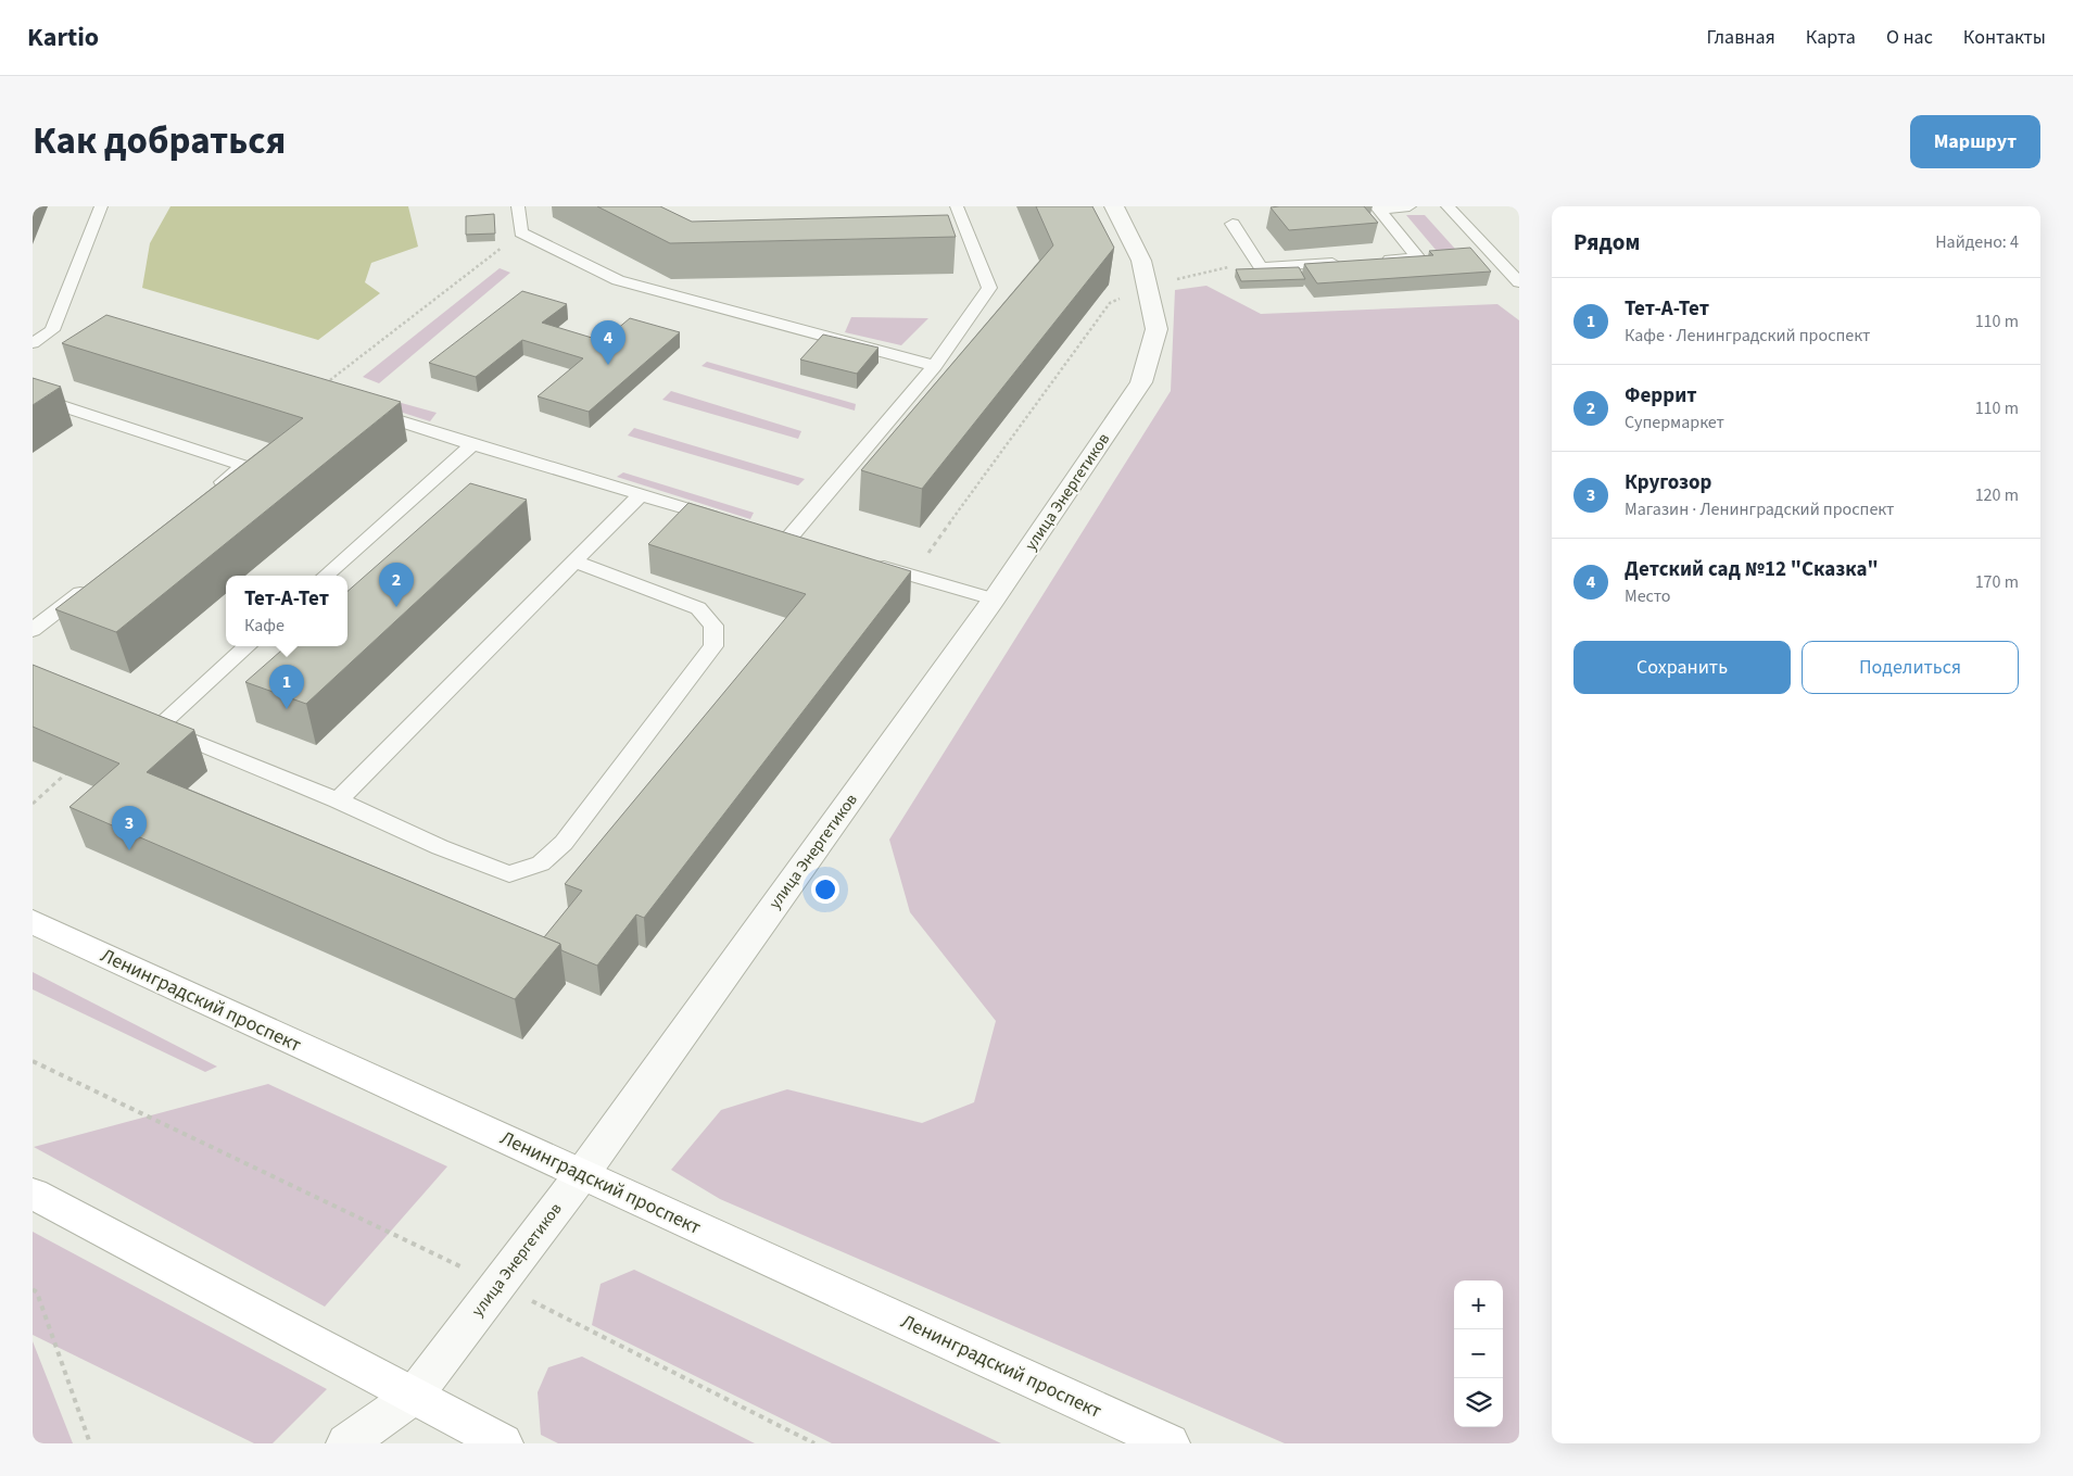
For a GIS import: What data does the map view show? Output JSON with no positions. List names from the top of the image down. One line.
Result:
{"streets":{"street":["улица Энергетиков","Ленинградский проспект"]},"crossings":[["улица Энергетиков","Ленинградский проспект"]],"page":{"header":"Kartio","nav":["Главная","Карта","О нас","Контакты"],"title":"Как добраться","buttons":["Маршрут",["Сохранить","Поделиться"]],"heading":["Рядом","Найдено: 4"],"list":[{"mark":"1","name":"Тет-А-Тет","note":"Кафе · Ленинградский проспект","value":"110 m"},{"mark":"2","name":"Феррит","note":"Супермаркет","value":"110 m"},{"mark":"3","name":"Кругозор","note":"Магазин · Ленинградский проспект","value":"120 m"},{"mark":"4","name":"Детский сад №12 \"Сказка\"","note":"Место","value":"170 m"}],"pins":["4","2","1","3"],"popup":["Тет-А-Тет","Кафе"],"map_buttons":["+","−"]}}
